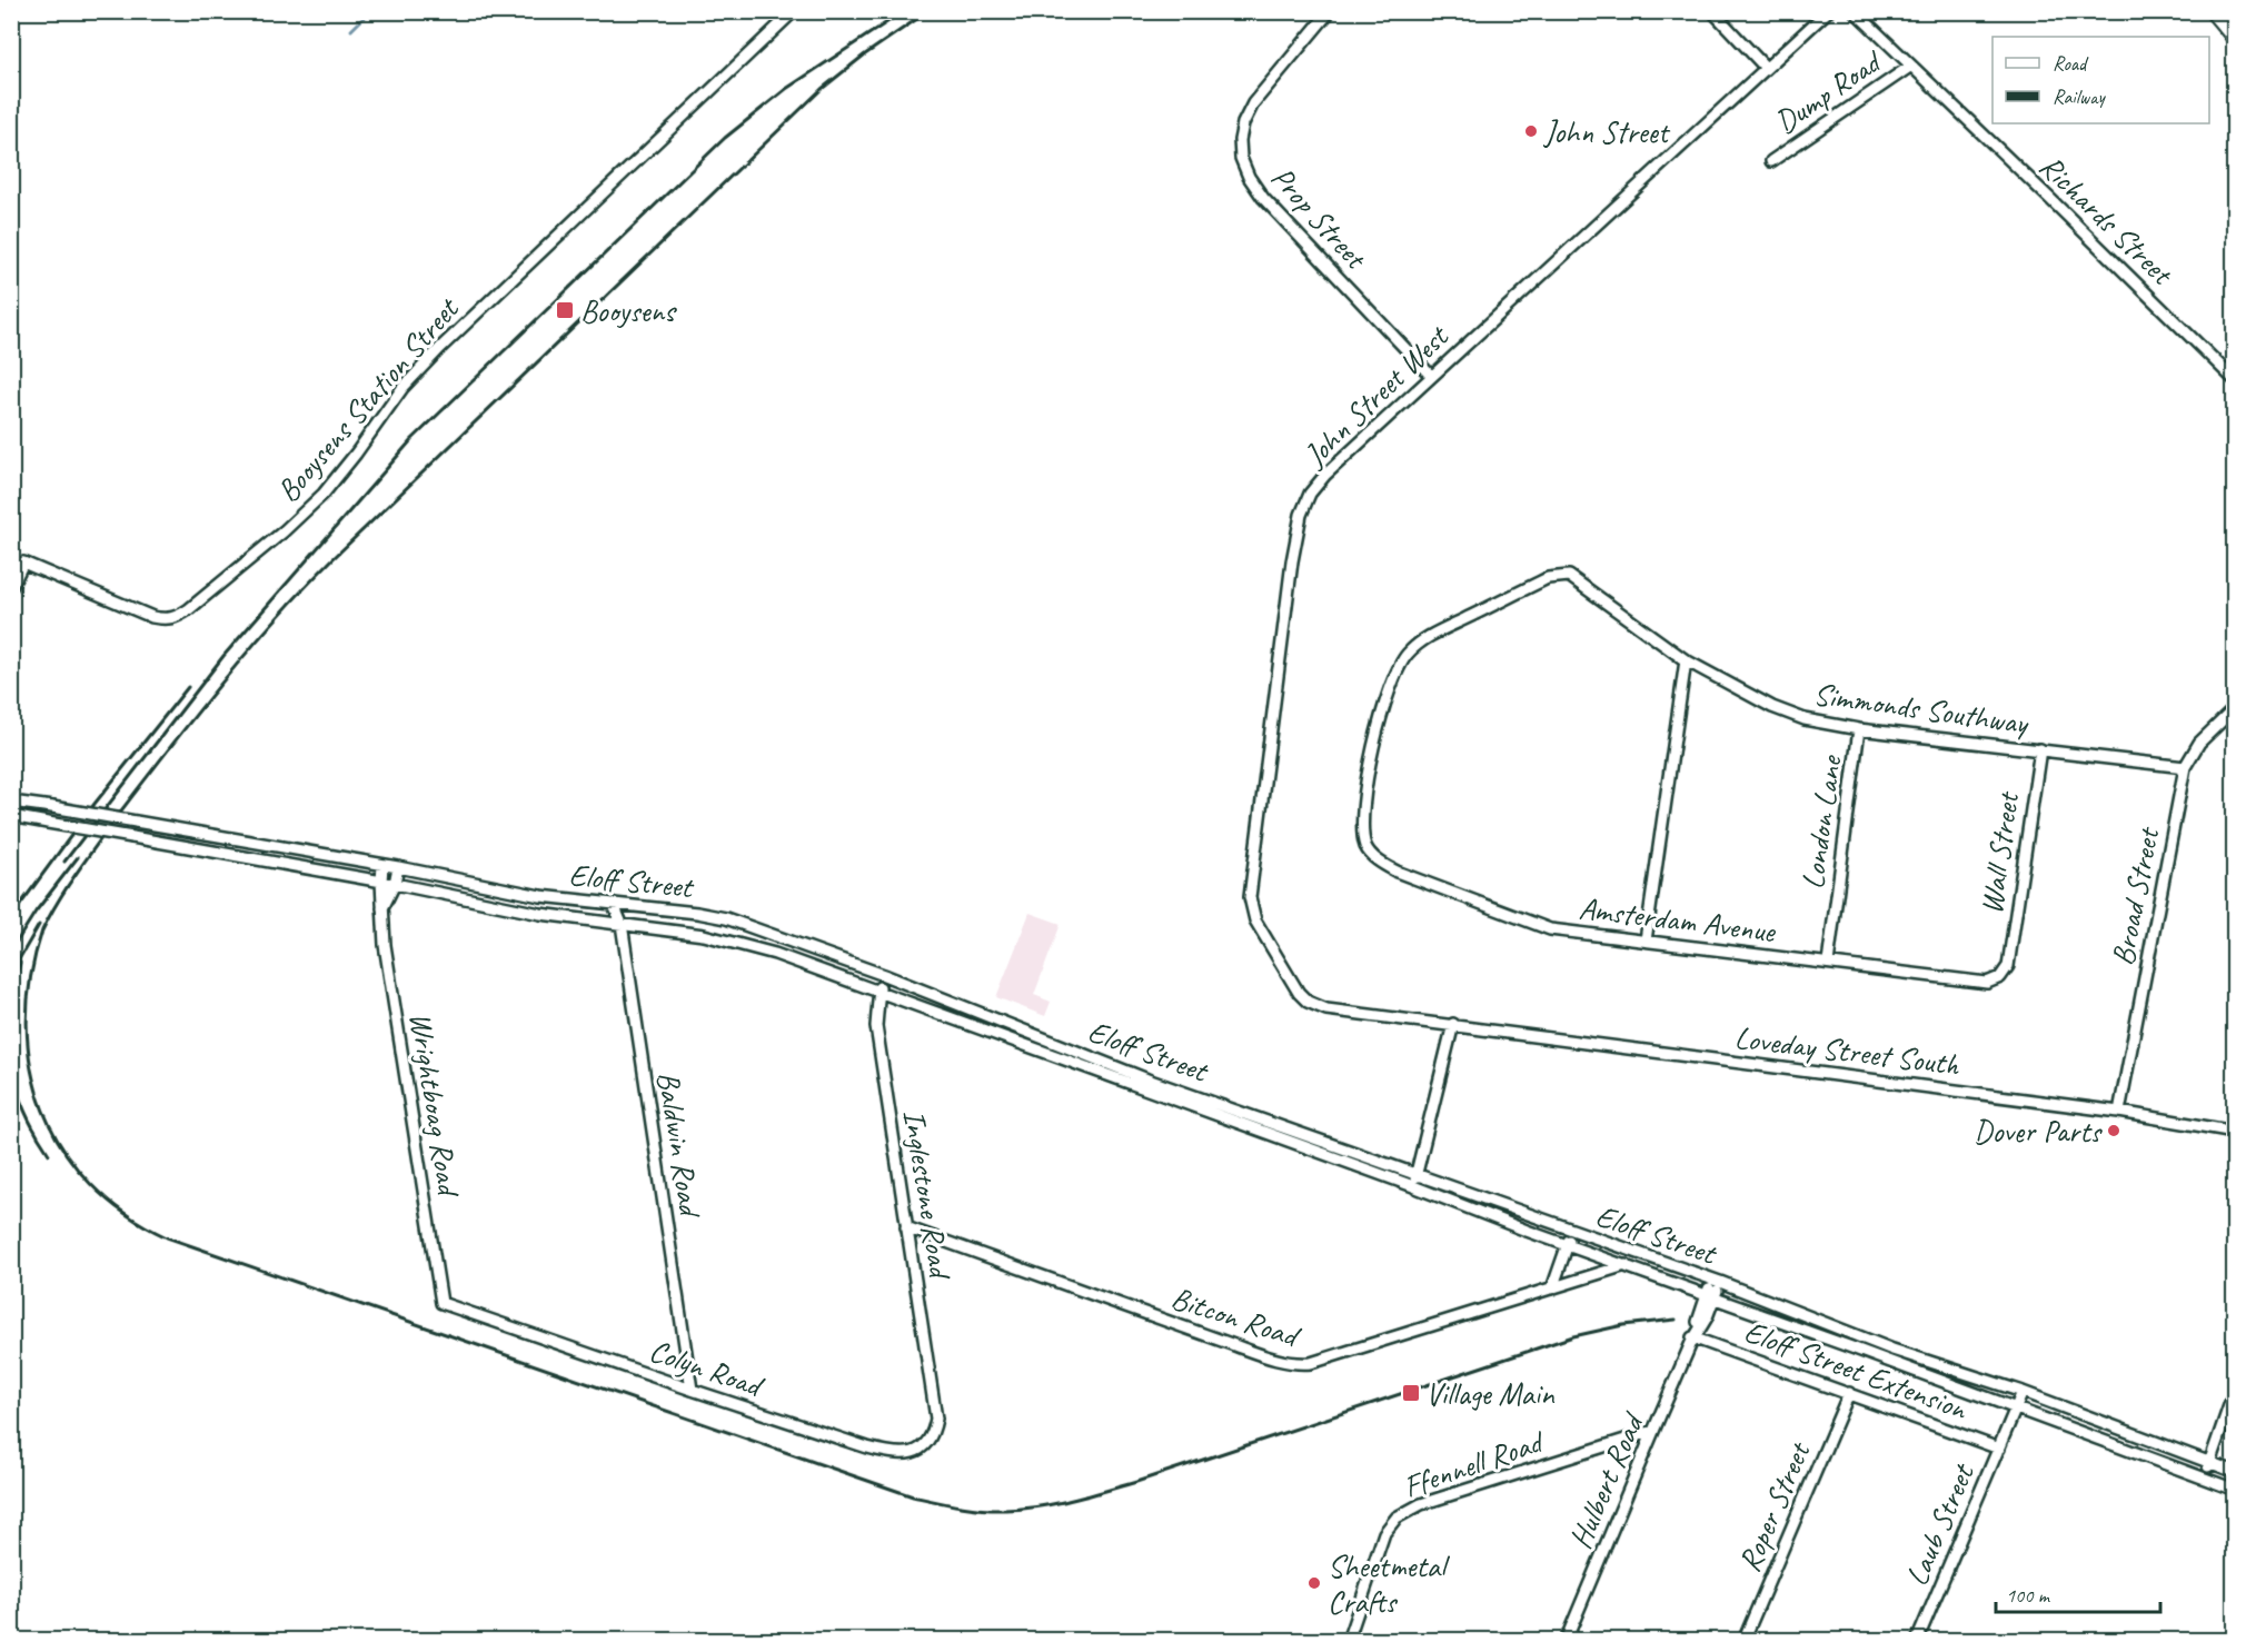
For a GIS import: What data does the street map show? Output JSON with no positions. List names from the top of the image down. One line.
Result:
{"streets":{"street":["Dump Road","Prop Street","Richards Street","John Street West","Booysens Station Street","Simmonds Southway","London Lane","Wall Street","Eloff Street","Broad Street","Amsterdam Avenue","Loveday Street South","Wrightboag Road","Baldwin Road","Inglestone Road","Bitcon Road","Colyn Road","Eloff Street Extension","Ffennell Road","Hulbert Road","Roper Street","Laub Street"]},"crossings":[["Dump Road","Richards Street"],["Prop Street","John Street West"],["John Street West","Loveday Street South"],["Simmonds Southway","London Lane"],["Simmonds Southway","Wall Street"],["Simmonds Southway","Broad Street"],["Simmonds Southway","Amsterdam Avenue"],["London Lane","Amsterdam Avenue"],["Wall Street","Amsterdam Avenue"],["Eloff Street","Wrightboag Road"],["Eloff Street","Baldwin Road"],["Eloff Street","Inglestone Road"],["Eloff Street","Bitcon Road"],["Eloff Street","Hulbert Road"],["Eloff Street","Laub Street"],["Broad Street","Loveday Street South"],["Wrightboag Road","Colyn Road"],["Baldwin Road","Colyn Road"],["Inglestone Road","Bitcon Road"],["Inglestone Road","Colyn Road"],["Eloff Street Extension","Hulbert Road"],["Eloff Street Extension","Roper Street"],["Eloff Street Extension","Laub Street"],["Ffennell Road","Hulbert Road"]],"places":{"other":["John Street","Dover Parts","Sheetmetal Crafts"],"transit":["Booysens","Village Main"]},"legend":["Road","Railway"],"scale_bar":"100 m"}
